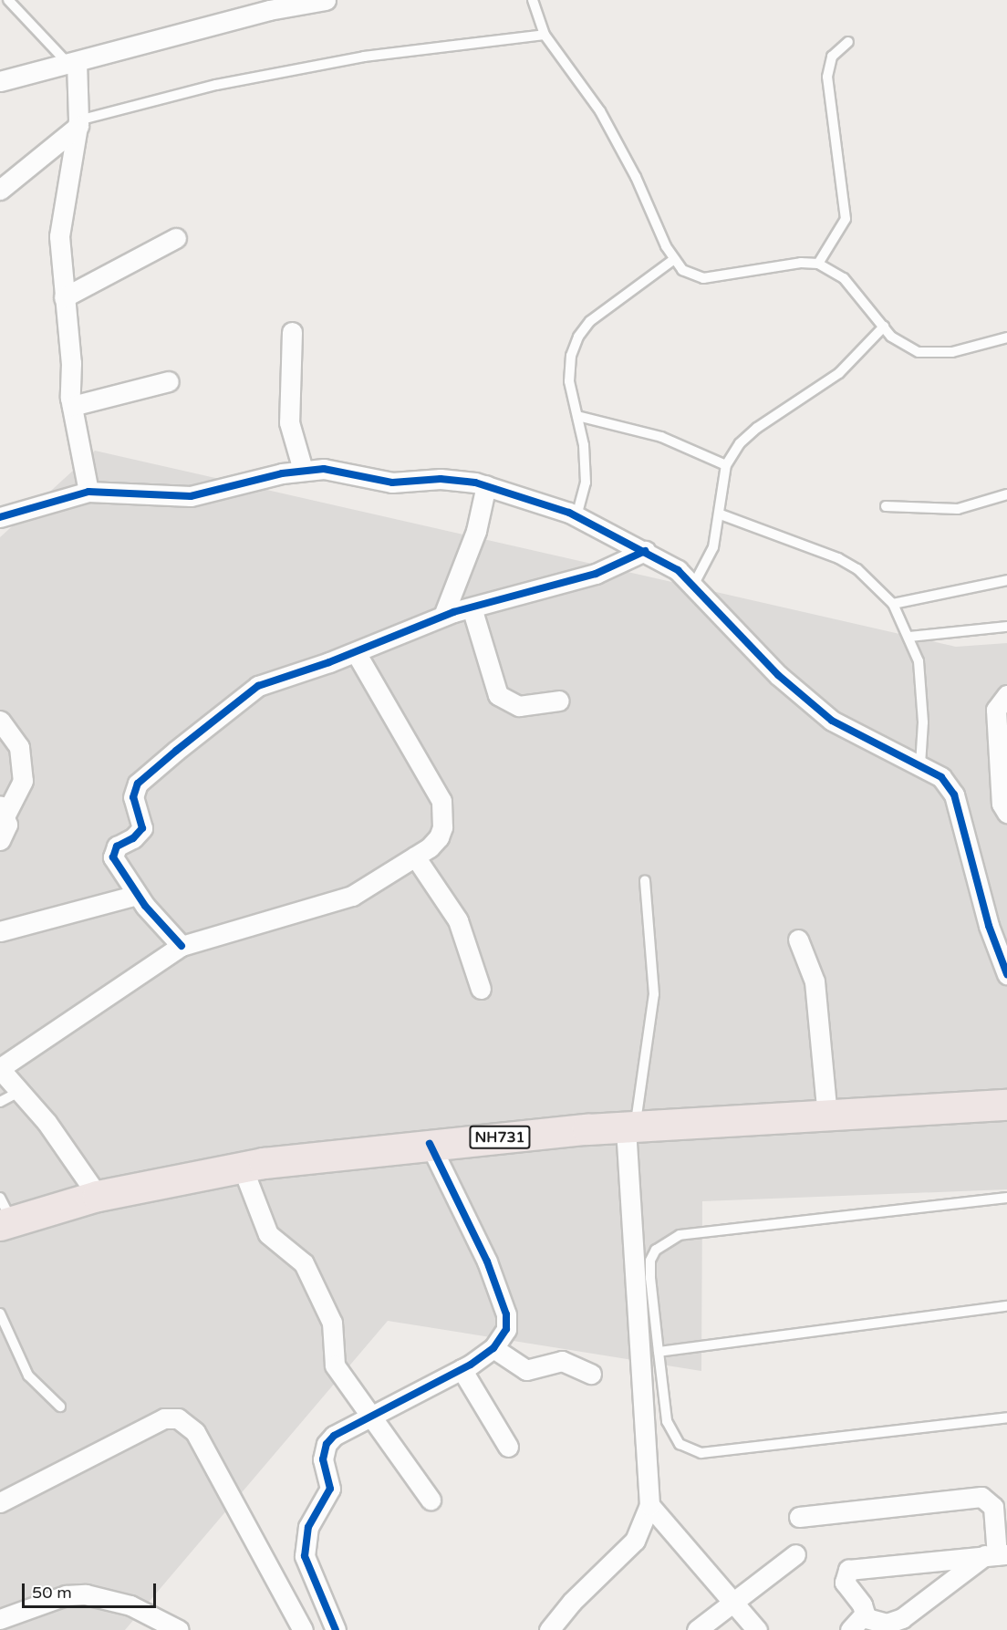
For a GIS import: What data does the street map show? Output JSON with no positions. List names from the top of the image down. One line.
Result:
{"streets":{"highway":["NH731"]},"scale_bar":"50 m"}
